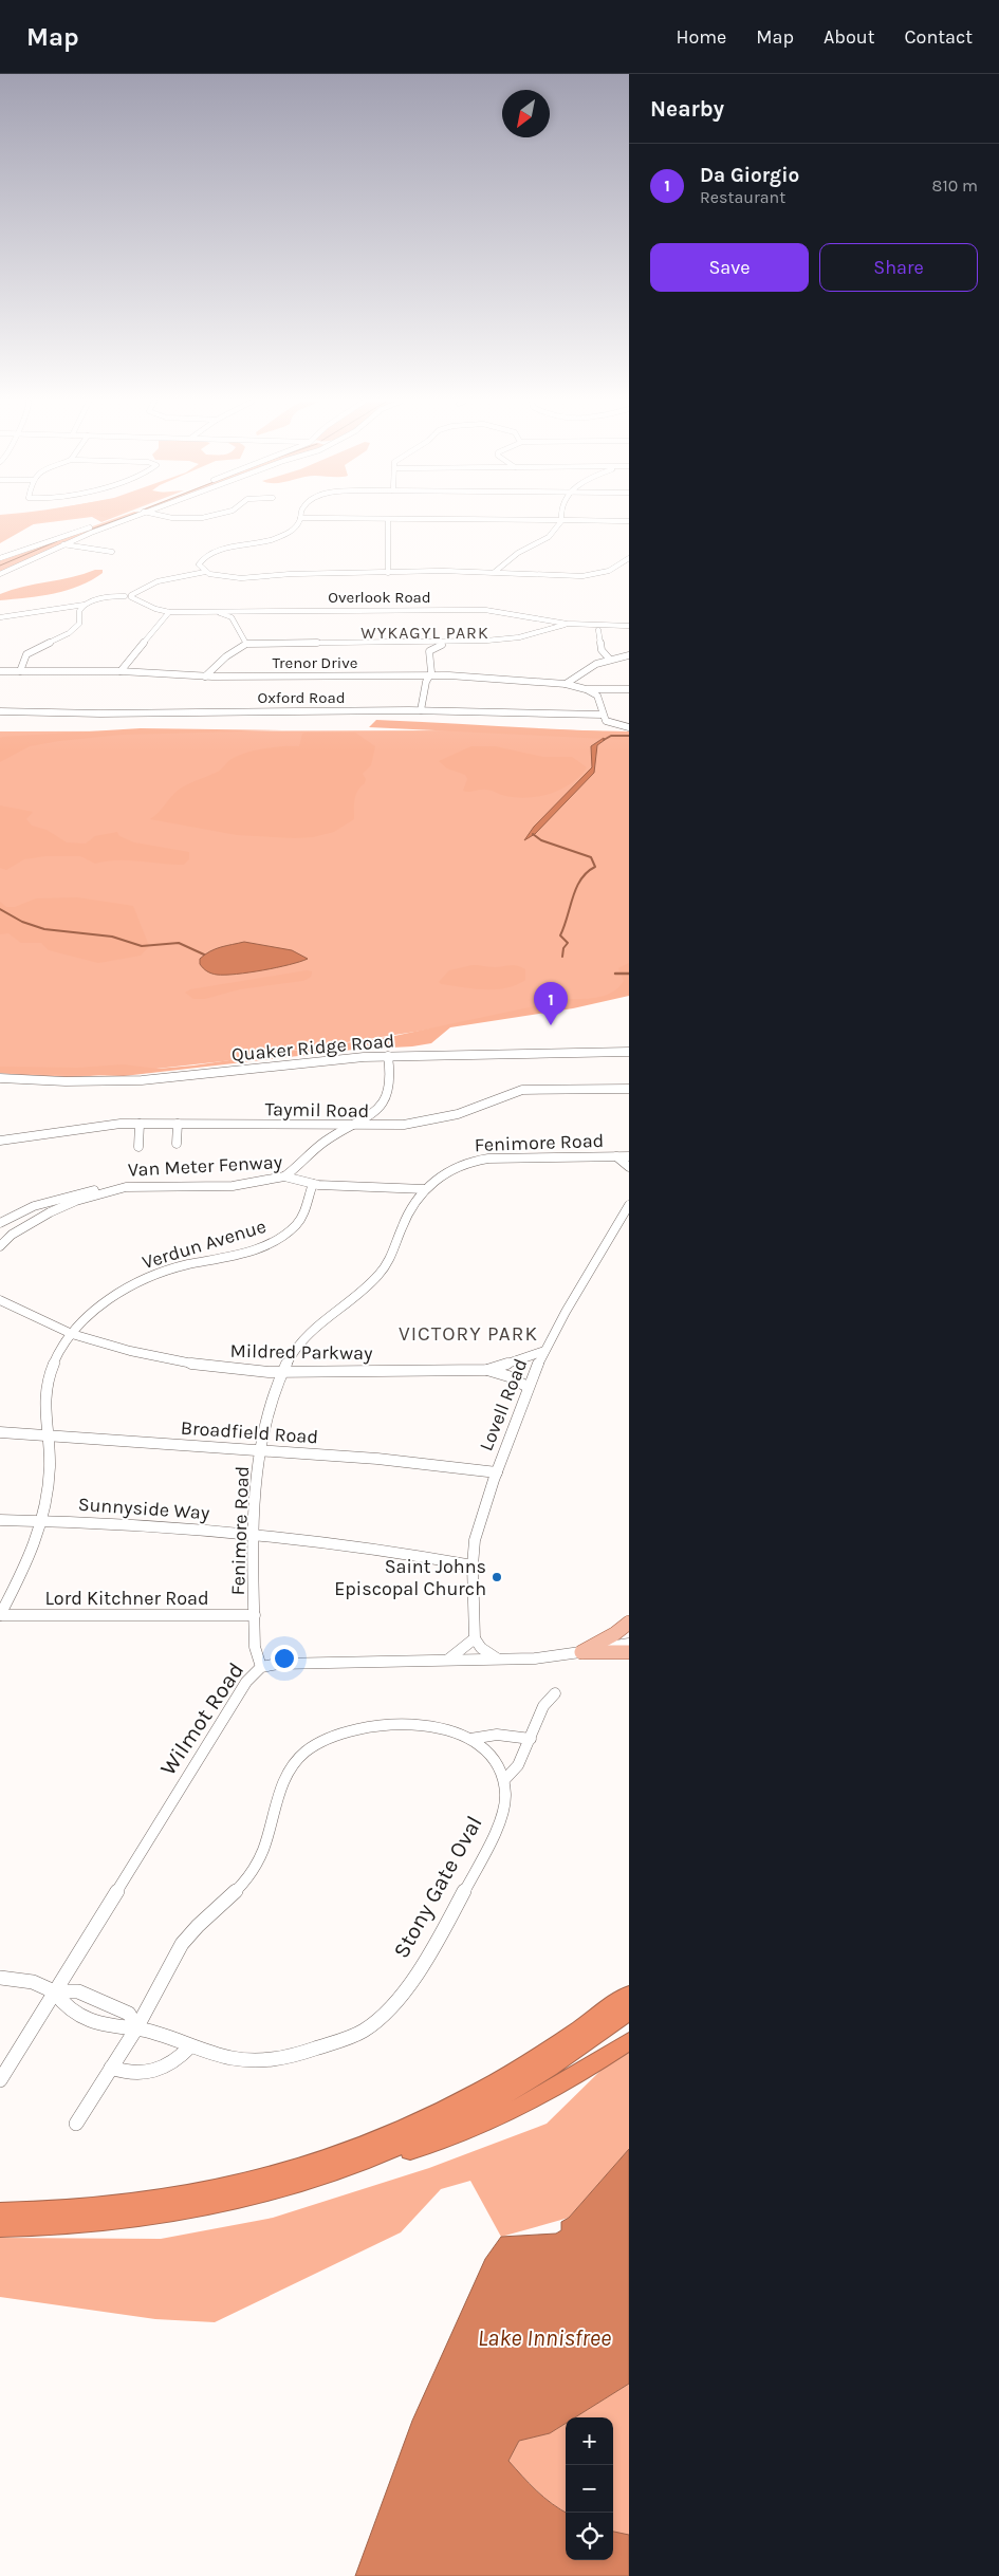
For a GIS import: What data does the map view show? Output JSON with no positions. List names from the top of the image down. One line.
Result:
{"streets":{"street":["Overlook Road","Trenor Drive","Oxford Road","Quaker Ridge Road","Taymil Road","Fenimore Road","Van Meter Fenway","Verdun Avenue","Mildred Parkway","Lovell Road","Broadfield Road","Sunnyside Way","Lord Kitchner Road","Wilmot Road","Stony Gate Oval"]},"crossings":[["Fenimore Road","Van Meter Fenway"],["Fenimore Road","Mildred Parkway"],["Fenimore Road","Broadfield Road"],["Fenimore Road","Sunnyside Way"],["Fenimore Road","Lord Kitchner Road"],["Fenimore Road","Wilmot Road"],["Van Meter Fenway","Verdun Avenue"],["Verdun Avenue","Mildred Parkway"],["Verdun Avenue","Broadfield Road"],["Verdun Avenue","Sunnyside Way"],["Verdun Avenue","Lord Kitchner Road"],["Mildred Parkway","Lovell Road"],["Lovell Road","Broadfield Road"],["Lovell Road","Sunnyside Way"],["Wilmot Road","Stony Gate Oval"]],"districts":["WYKAGYL PARK","VICTORY PARK"],"water":["Lake Innisfree"],"places":["Saint Johns Episcopal Church"],"north":"bottom left","page":{"header":"Map","nav":["Home","Map","About","Contact"],"heading":"Nearby","list":[{"mark":"1","name":"Da Giorgio","note":"Restaurant","value":"810 m"}],"buttons":["Save","Share"],"pins":"1","map_buttons":["+","−"]}}
